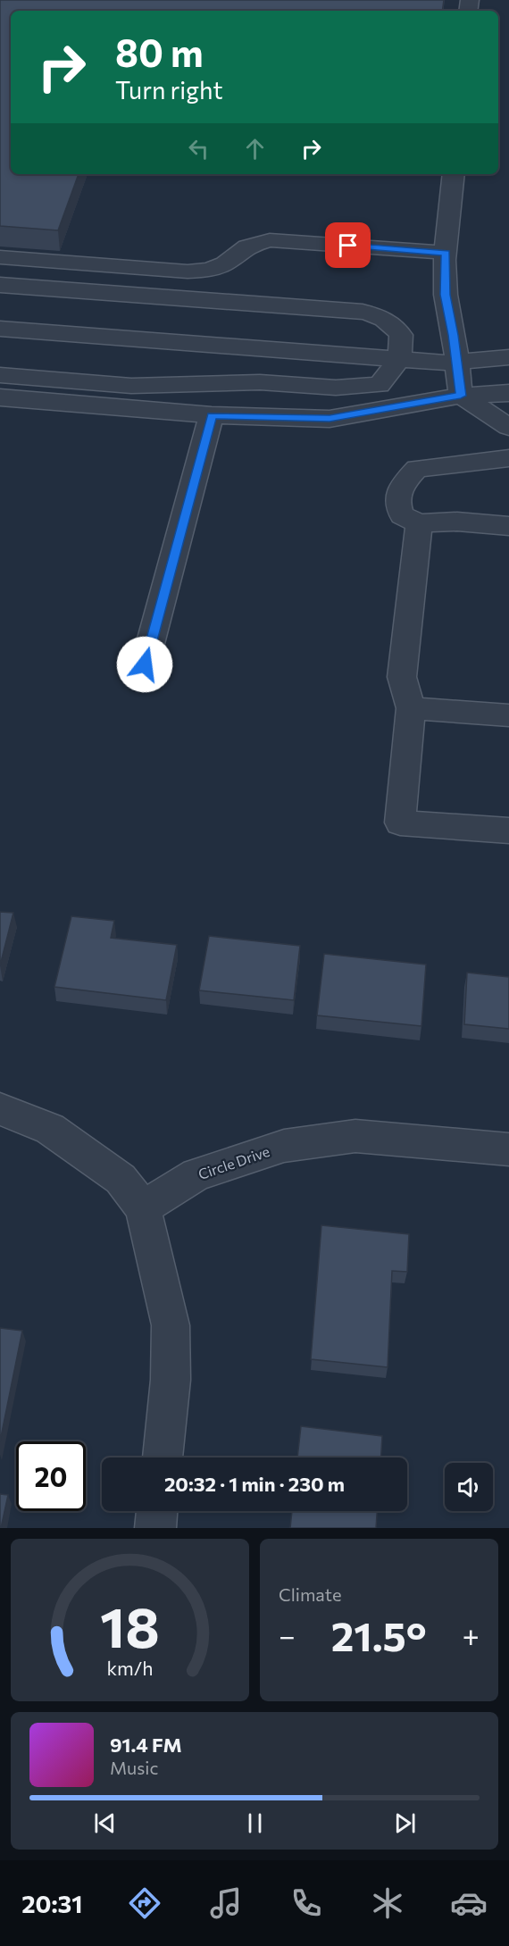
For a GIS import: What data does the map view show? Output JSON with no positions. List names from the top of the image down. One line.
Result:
{"streets":{"street":["Circle Drive"]},"page":{"turn":["80 m","Turn right"],"limit":"20","trip":"20:32 · 1 min · 230 m","tile":"Climate","heat":["−","21.5°","+"],"song":["91.4 FM","Music"],"tabs":"20:31","gauge":["18","km/h"]}}
